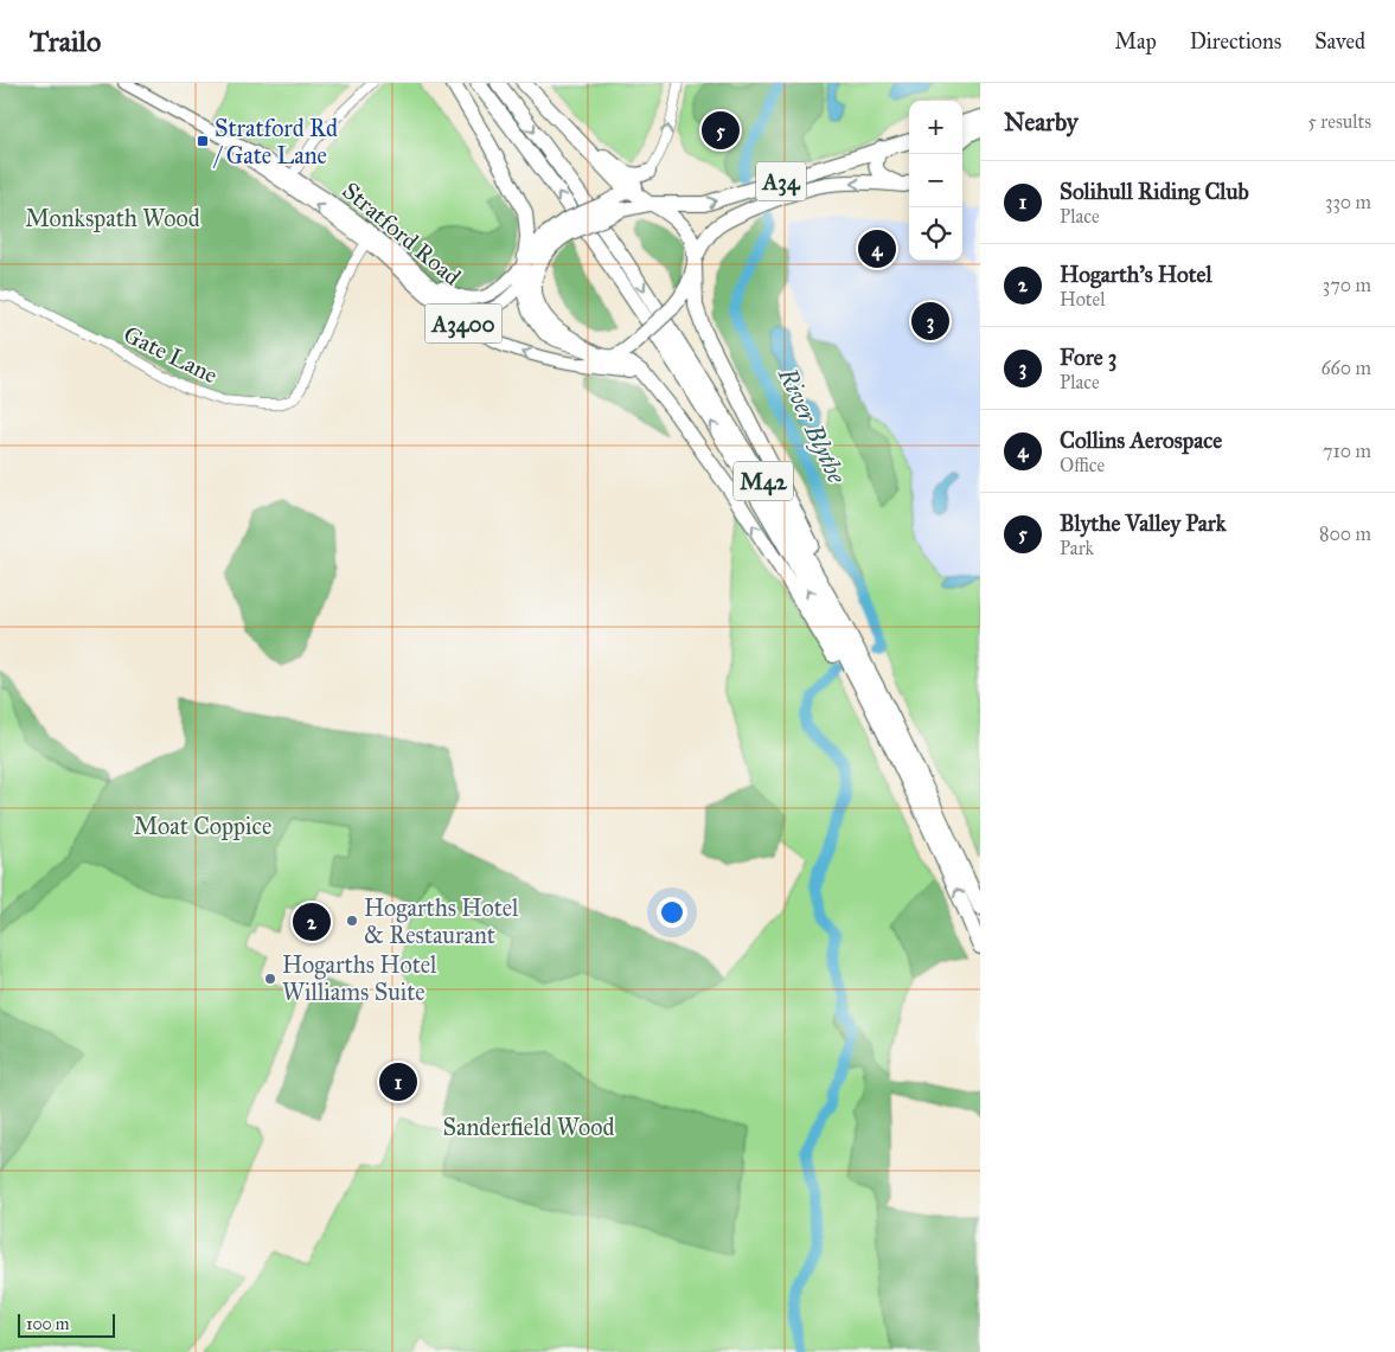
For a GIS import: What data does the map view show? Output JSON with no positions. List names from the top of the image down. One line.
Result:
{"streets":{"highway":["A34","M42"],"main road":["Stratford Road","A3400"],"street":["Gate Lane"]},"crossings":[["A34","Stratford Road"],["Stratford Road","Gate Lane"]],"water":["River Blythe"],"parks":["Monkspath Wood","Moat Coppice","Sanderfield Wood"],"places":{"transit":["Stratford Rd / Gate Lane"],"other":["Hogarths Hotel & Restaurant","Hogarths Hotel Williams Suite"]},"scale_bar":"100 m","page":{"header":"Trailo","nav":["Map","Directions","Saved"],"heading":["Nearby","5 results"],"map_buttons":["+","−"],"pins":["5","4","3","2","1"],"list":[{"mark":"1","name":"Solihull Riding Club","note":"Place","value":"330 m"},{"mark":"2","name":"Hogarth's Hotel","note":"Hotel","value":"370 m"},{"mark":"3","name":"Fore 3","note":"Place","value":"660 m"},{"mark":"4","name":"Collins Aerospace","note":"Office","value":"710 m"},{"mark":"5","name":"Blythe Valley Park","note":"Park","value":"800 m"}],"scale":"100 m"}}
